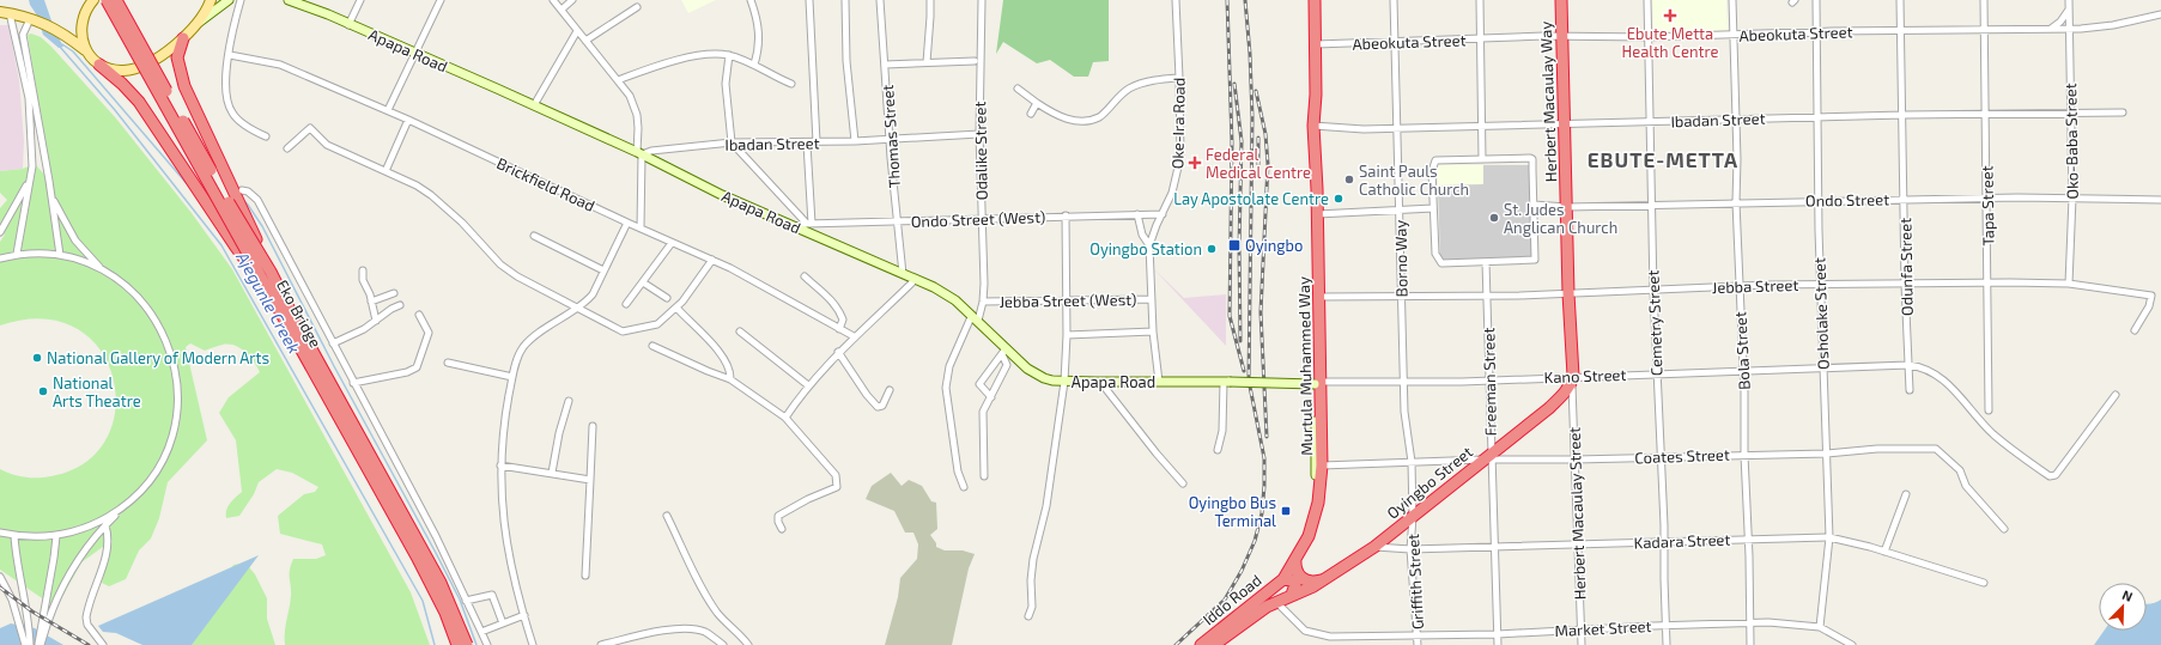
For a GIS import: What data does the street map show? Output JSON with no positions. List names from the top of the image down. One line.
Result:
{"streets":{"highway":["Herbert Macaulay Way","Eko Bridge","Murtula Muhammed Way","Oyingbo Street","Iddo Road"],"street":["Abeokuta Street","Apapa Road","Ibadan Street","Oke-Ira Road","Thomas Street","Oko-Baba Street","Odalike Street","Brickfield Road","Ondo Street","Tapa Street","Ondo Street (West)","Borno Way","Odunfa Street","Jebba Street","Jebba Street (West)","Osholake Street","Cemetry Street","Bola Street","Kano Street","Freeman Street","Coates Street","Herbert Macaulay Street","Kadara Street","Griffith Street","Market Street"]},"crossings":[["Abeokuta Street","Herbert Macaulay Way"],["Abeokuta Street","Oko-Baba Street"],["Abeokuta Street","Tapa Street"],["Abeokuta Street","Borno Way"],["Abeokuta Street","Odunfa Street"],["Abeokuta Street","Osholake Street"],["Abeokuta Street","Cemetry Street"],["Abeokuta Street","Bola Street"],["Abeokuta Street","Murtula Muhammed Way"],["Apapa Road","Ibadan Street"],["Apapa Road","Thomas Street"],["Apapa Road","Odalike Street"],["Apapa Road","Ondo Street (West)"],["Apapa Road","Murtula Muhammed Way"],["Apapa Road","Kano Street"],["Herbert Macaulay Way","Ibadan Street"],["Herbert Macaulay Way","Ondo Street"],["Herbert Macaulay Way","Jebba Street"],["Herbert Macaulay Way","Kano Street"],["Herbert Macaulay Way","Oyingbo Street"],["Herbert Macaulay Way","Herbert Macaulay Street"],["Ibadan Street","Thomas Street"],["Ibadan Street","Oko-Baba Street"],["Ibadan Street","Odalike Street"],["Ibadan Street","Tapa Street"],["Ibadan Street","Borno Way"],["Ibadan Street","Odunfa Street"],["Ibadan Street","Osholake Street"],["Ibadan Street","Cemetry Street"],["Ibadan Street","Bola Street"],["Ibadan Street","Murtula Muhammed Way"],["Oke-Ira Road","Ondo Street (West)"],["Thomas Street","Ondo Street (West)"],["Oko-Baba Street","Ondo Street"],["Oko-Baba Street","Jebba Street"],["Odalike Street","Ondo Street (West)"],["Odalike Street","Jebba Street (West)"],["Ondo Street","Tapa Street"],["Ondo Street","Odunfa Street"],["Ondo Street","Osholake Street"],["Ondo Street","Cemetry Street"],["Ondo Street","Bola Street"],["Tapa Street","Jebba Street"],["Borno Way","Jebba Street"],["Borno Way","Kano Street"],["Borno Way","Coates Street"],["Borno Way","Oyingbo Street"],["Borno Way","Griffith Street"],["Odunfa Street","Jebba Street"],["Odunfa Street","Kano Street"],["Jebba Street","Osholake Street"],["Jebba Street","Cemetry Street"],["Jebba Street","Bola Street"],["Jebba Street","Murtula Muhammed Way"],["Jebba Street","Freeman Street"],["Osholake Street","Kano Street"],["Osholake Street","Coates Street"],["Osholake Street","Kadara Street"],["Osholake Street","Market Street"],["Cemetry Street","Kano Street"],["Cemetry Street","Coates Street"],["Cemetry Street","Kadara Street"],["Cemetry Street","Market Street"],["Bola Street","Kano Street"],["Bola Street","Coates Street"],["Bola Street","Kadara Street"],["Bola Street","Market Street"],["Murtula Muhammed Way","Kano Street"],["Murtula Muhammed Way","Coates Street"],["Murtula Muhammed Way","Iddo Road"],["Kano Street","Freeman Street"],["Kano Street","Oyingbo Street"],["Kano Street","Herbert Macaulay Street"],["Freeman Street","Coates Street"],["Freeman Street","Oyingbo Street"],["Freeman Street","Kadara Street"],["Freeman Street","Market Street"],["Coates Street","Oyingbo Street"],["Coates Street","Herbert Macaulay Street"],["Oyingbo Street","Herbert Macaulay Street"],["Oyingbo Street","Kadara Street"],["Oyingbo Street","Griffith Street"],["Oyingbo Street","Iddo Road"],["Herbert Macaulay Street","Kadara Street"],["Herbert Macaulay Street","Market Street"],["Kadara Street","Griffith Street"],["Griffith Street","Market Street"],["Iddo Road","Market Street"]],"districts":["EBUTE-METTA"],"water":["Ajegunle Creek"],"places":{"health":["Ebute Metta Health Centre","Federal Medical Centre"],"other":["Saint Pauls Catholic Church","Lay Apostolate Centre","St. Judes Anglican Church","Oyingbo Station","National Gallery of Modern Arts","National Arts Theatre"],"transit":["Oyingbo","Oyingbo Bus Terminal"]},"north":"top right"}
